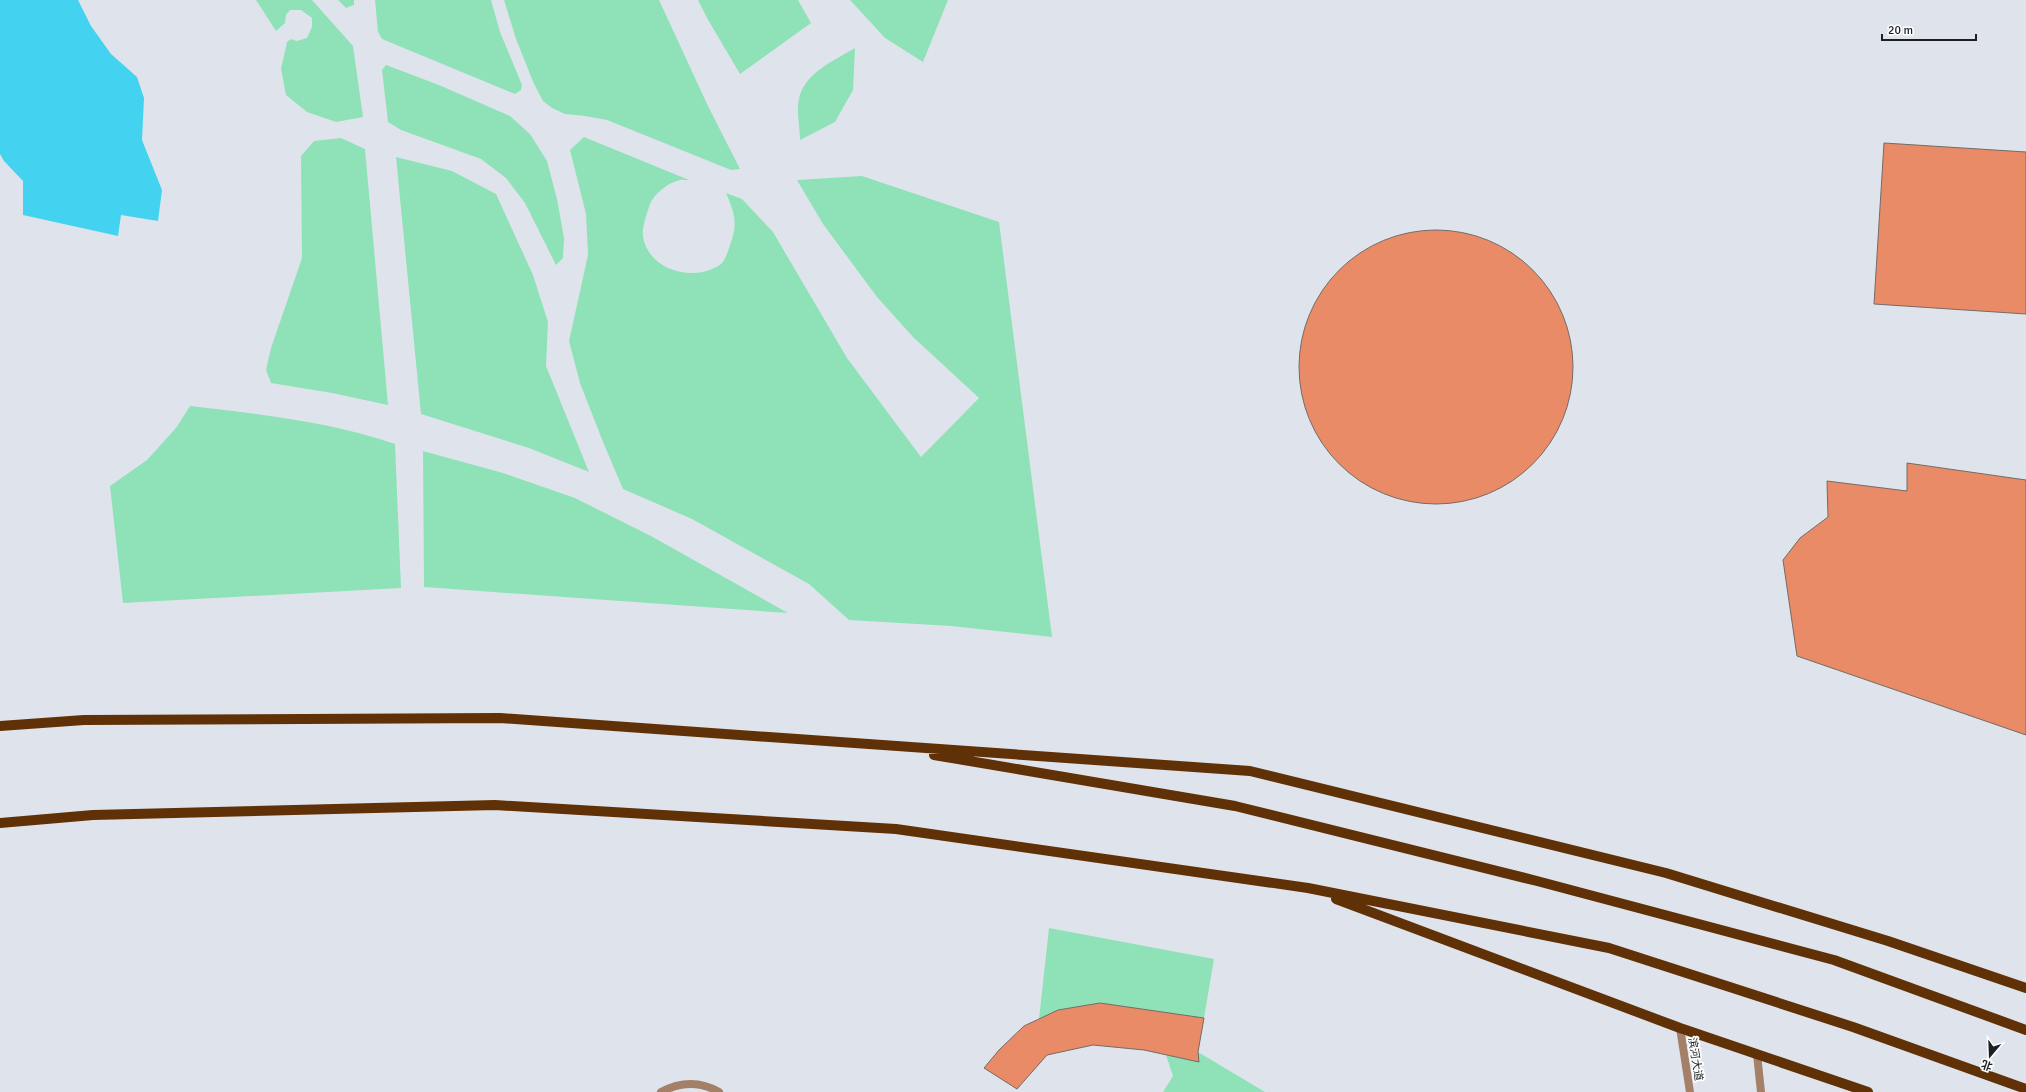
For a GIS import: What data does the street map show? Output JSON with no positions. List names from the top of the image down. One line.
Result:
{"streets":{"street":["滨河大道"]},"scale_bar":"20 m","north":"bottom"}
